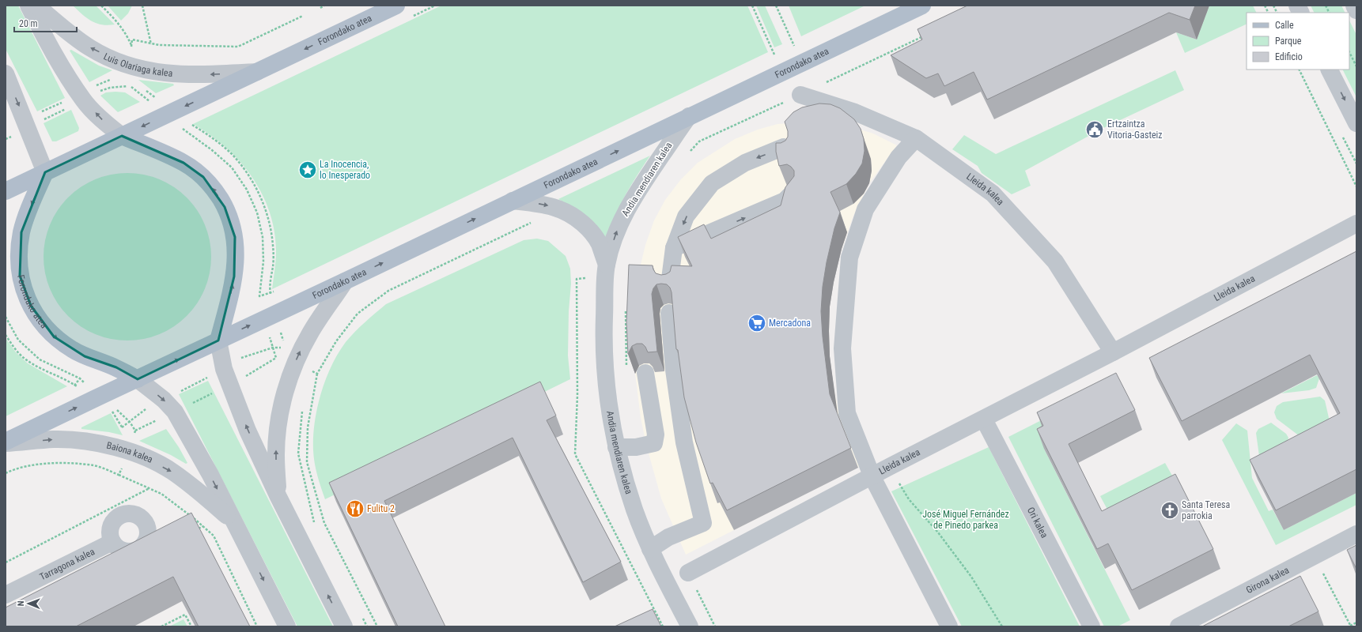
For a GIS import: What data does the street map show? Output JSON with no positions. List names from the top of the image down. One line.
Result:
{"streets":{"main road":["Forondako atea"],"street":["Luis Olariaga kalea","Andia mendiaren kalea","Lleida kalea","Baiona kalea","Ori kalea","Tarragona kalea","Girona kalea"]},"crossings":[["Forondako atea","Luis Olariaga kalea"],["Forondako atea","Andia mendiaren kalea"],["Forondako atea","Baiona kalea"],["Lleida kalea","Ori kalea"]],"one_way":["Luis Olariaga kalea","Baiona kalea"],"parks":["José Miguel Fernández de Pinedo parkea"],"places":{"public building":["Ertzaintza Vitoria-Gasteiz"],"place":["La Inocencia, lo Inesperado"],"supermarket":["Mercadona"],"restaurant":["Fulitu 2"],"church":["Santa Teresa parrokia"]},"legend":["Calle","Parque","Edificio"],"scale_bar":"20 m","north":"left"}
